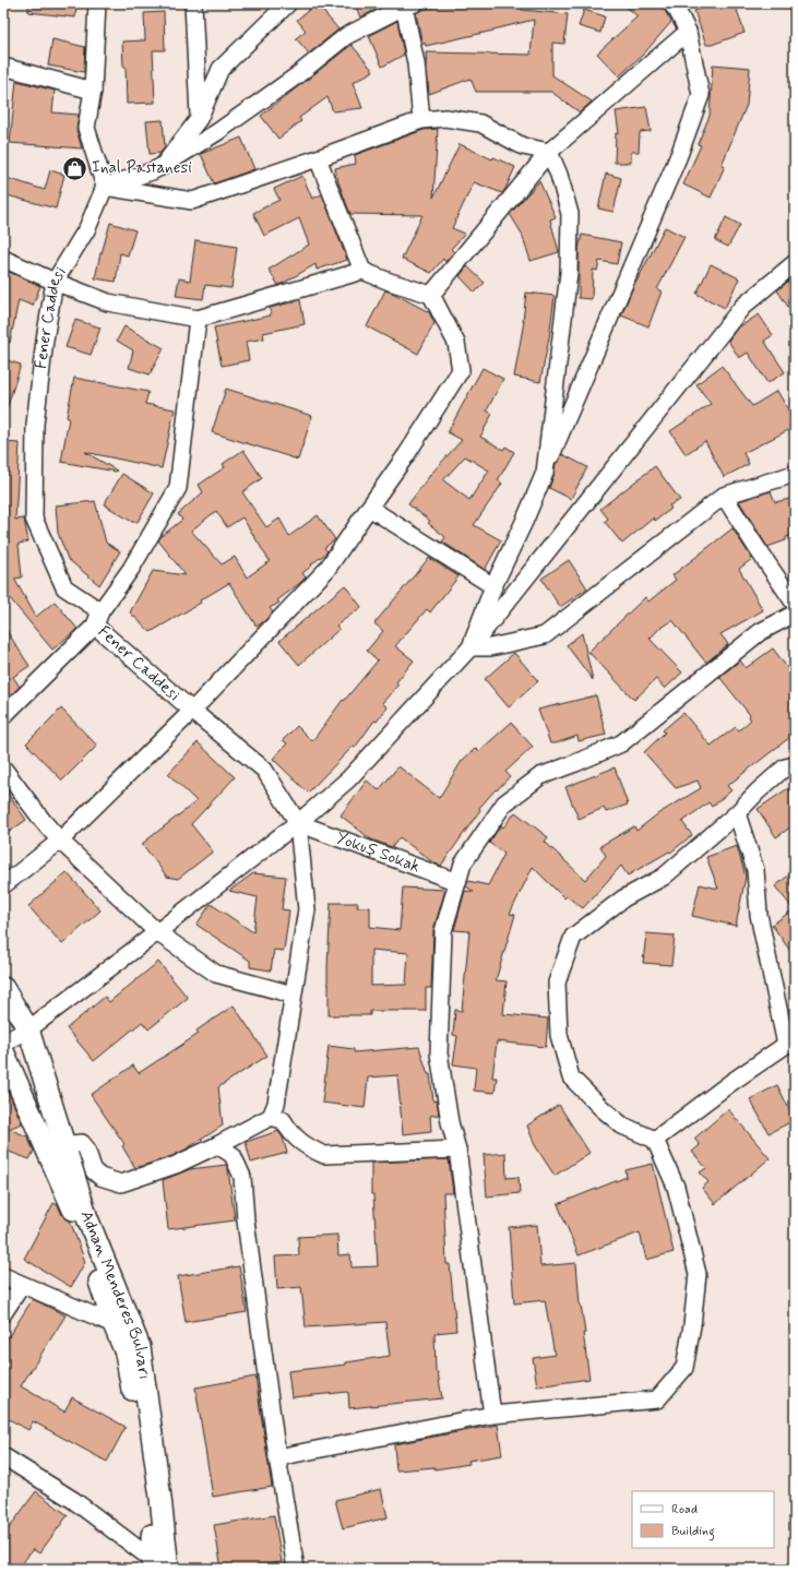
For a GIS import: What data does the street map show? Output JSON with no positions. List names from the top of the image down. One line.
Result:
{"streets":{"main road":["Adnan Menderes Bulvarı"],"street":["Fener Caddesi","Yokuş Sokak"]},"crossings":[["Fener Caddesi","Yokuş Sokak"]],"places":{"shop":["Inal Pastanesi"]},"legend":["Road","Building"]}
